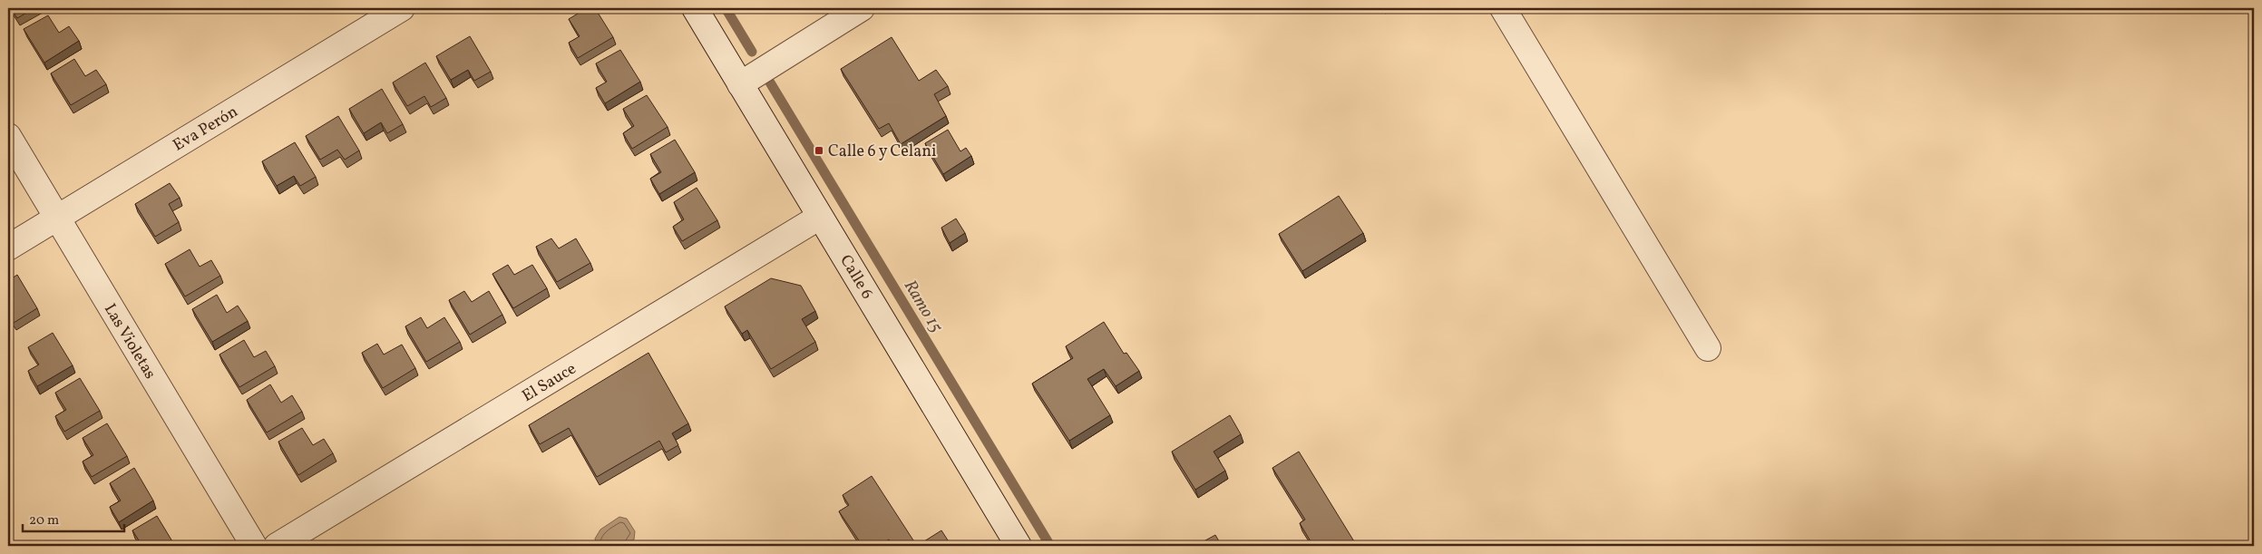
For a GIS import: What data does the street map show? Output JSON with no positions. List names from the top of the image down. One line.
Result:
{"streets":{"street":["Eva Perón","Calle 6","Las Violetas","El Sauce"]},"crossings":[["Eva Perón","Las Violetas"],["Calle 6","El Sauce"]],"water":["Ramo 15"],"places":{"transit":["Calle 6 y Celani"]},"scale_bar":"20 m"}
